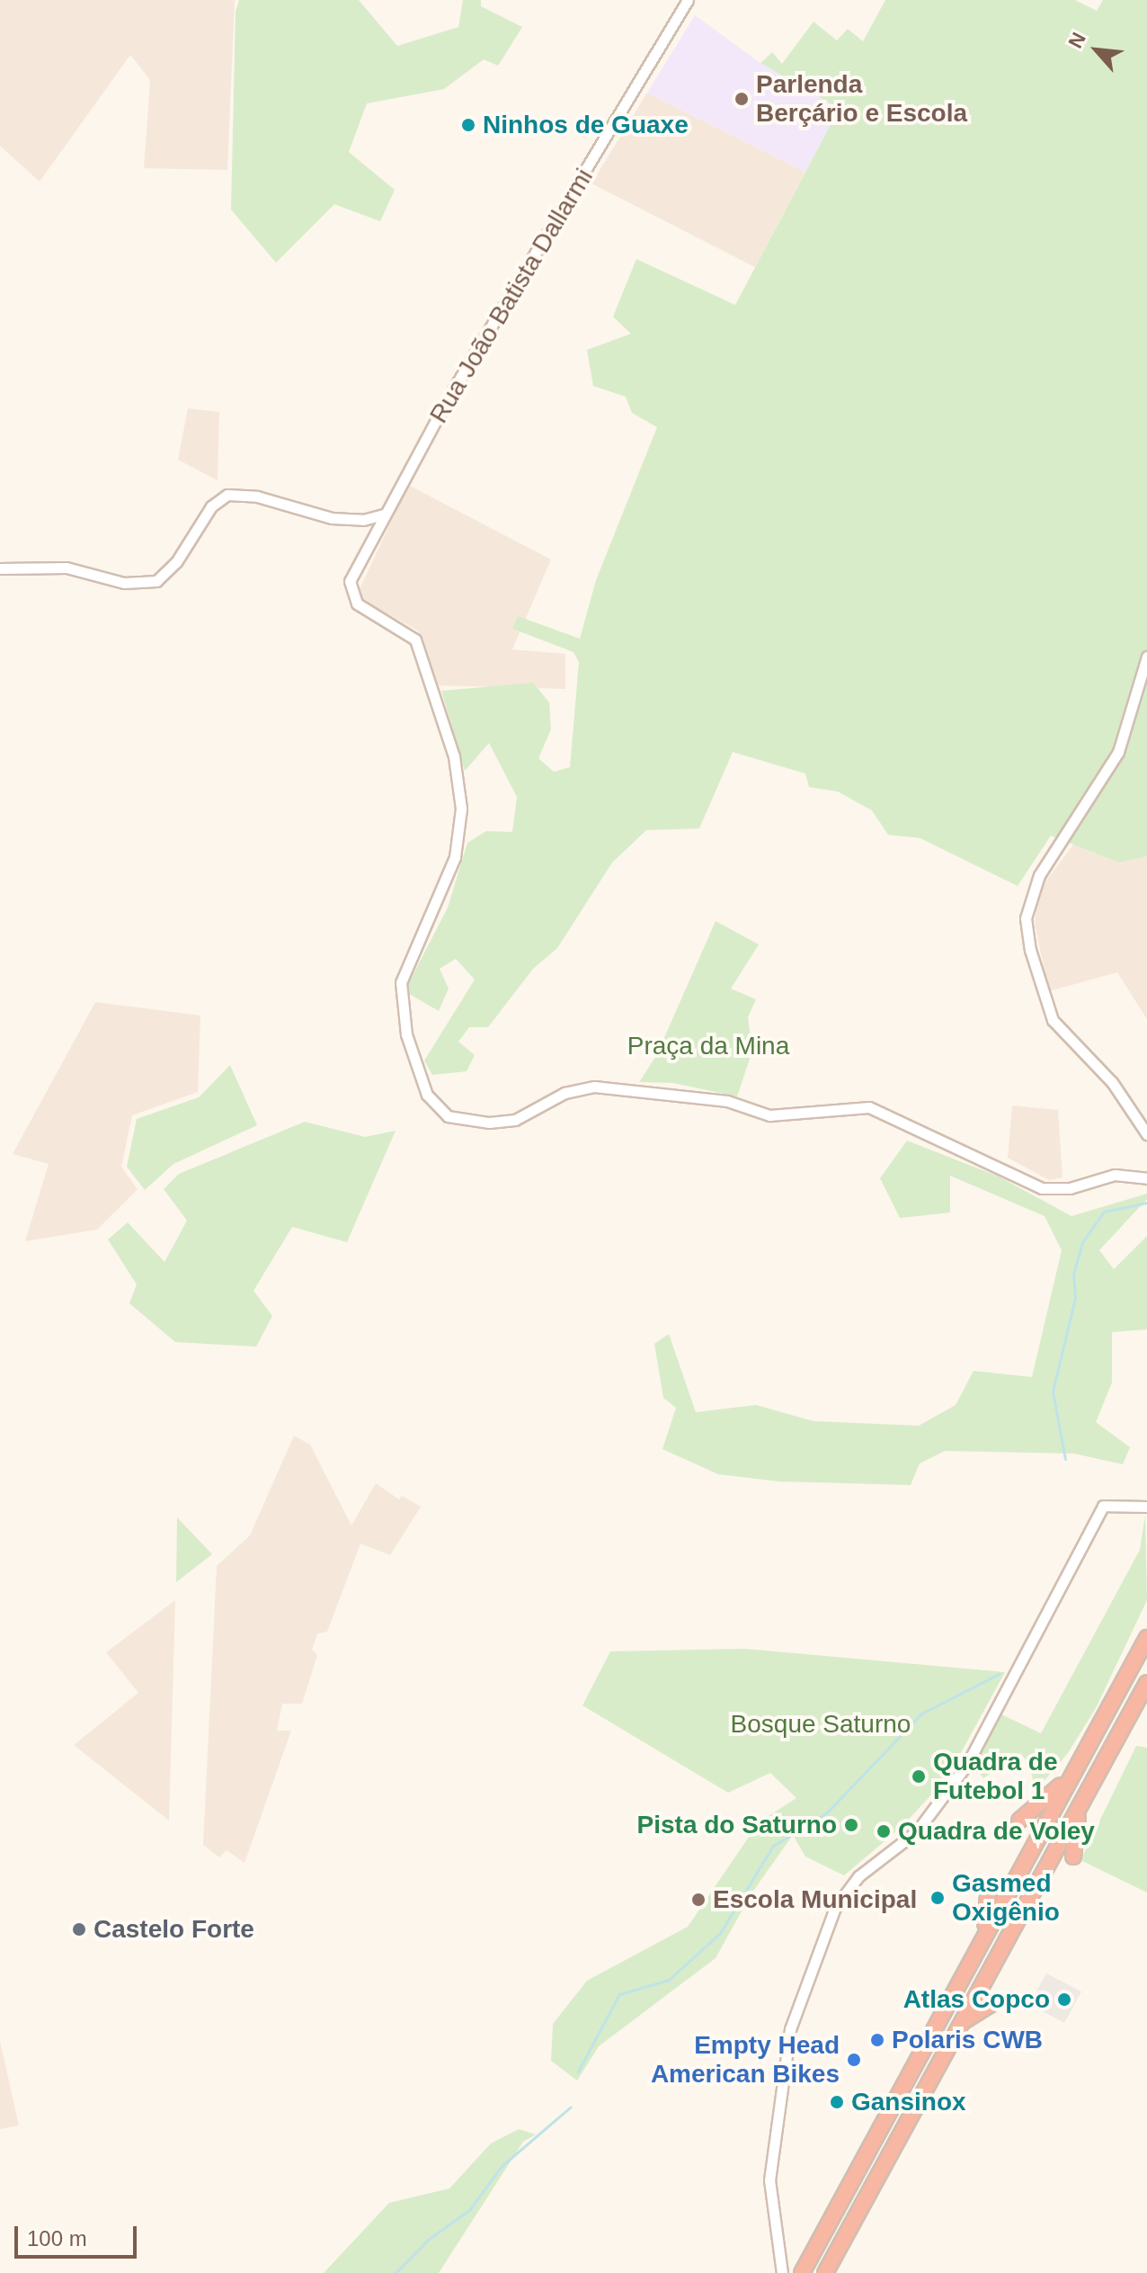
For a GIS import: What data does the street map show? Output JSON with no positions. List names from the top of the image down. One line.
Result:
{"streets":{"street":["Rua João Batista Dallarmi"]},"parks":["Praça da Mina","Bosque Saturno"],"places":["Parlenda Berçário e Escola","Ninhos de Guaxe","Quadra de Futebol 1","Pista do Saturno","Quadra de Voley","Gasmed Oxigênio","Escola Municipal","Castelo Forte","Atlas Copco","Polaris CWB","Empty Head American Bikes","Gansinox"],"scale_bar":"100 m","north":"top left"}
